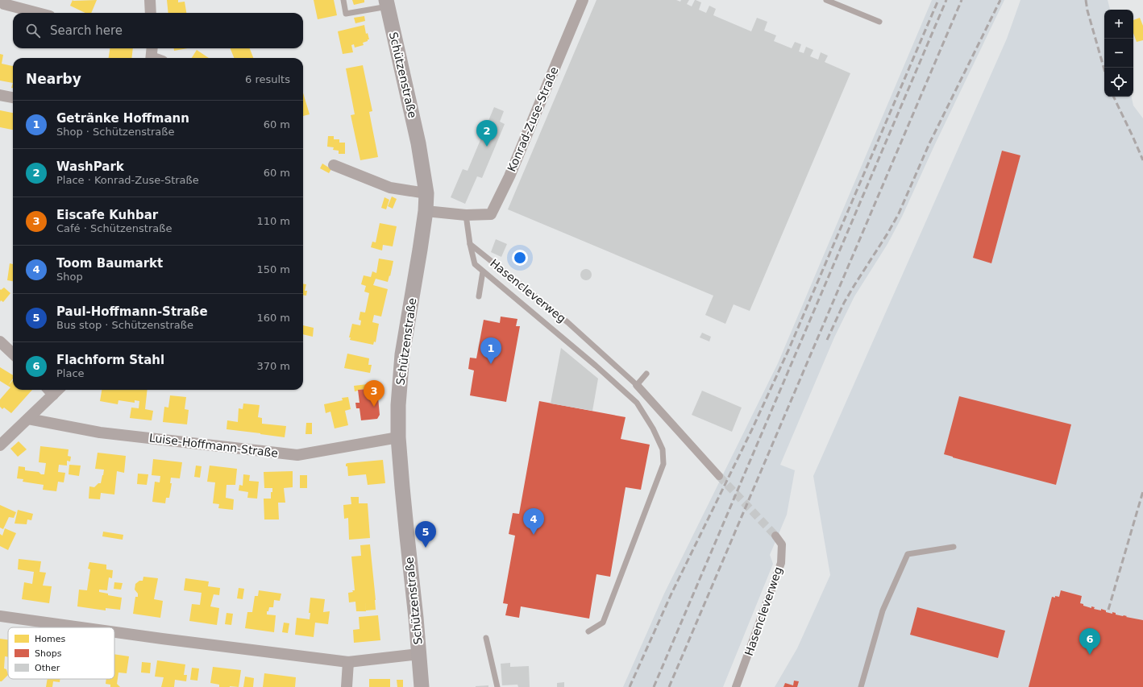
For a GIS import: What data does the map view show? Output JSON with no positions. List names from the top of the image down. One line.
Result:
{"streets":{"main road":["Schützenstraße"],"street":["Konrad-Zuse-Straße","Hasencleverweg","Luise-Hoffmann-Straße"]},"crossings":[["Schützenstraße","Luise-Hoffmann-Straße"]],"legend":["Homes","Shops","Other"],"page":{"map_buttons":["+","−"],"search":"Search here","heading":["Nearby","6 results"],"list":[{"mark":"1","name":"Getränke Hoffmann","note":"Shop · Schützenstraße","value":"60 m"},{"mark":"2","name":"WashPark","note":"Place · Konrad-Zuse-Straße","value":"60 m"},{"mark":"3","name":"Eiscafe Kuhbar","note":"Café · Schützenstraße","value":"110 m"},{"mark":"4","name":"Toom Baumarkt","note":"Shop","value":"150 m"},{"mark":"5","name":"Paul-Hoffmann-Straße","note":"Bus stop · Schützenstraße","value":"160 m"},{"mark":"6","name":"Flachform Stahl","note":"Place","value":"370 m"}],"pins":["2","1","3","4","5","6"]}}
